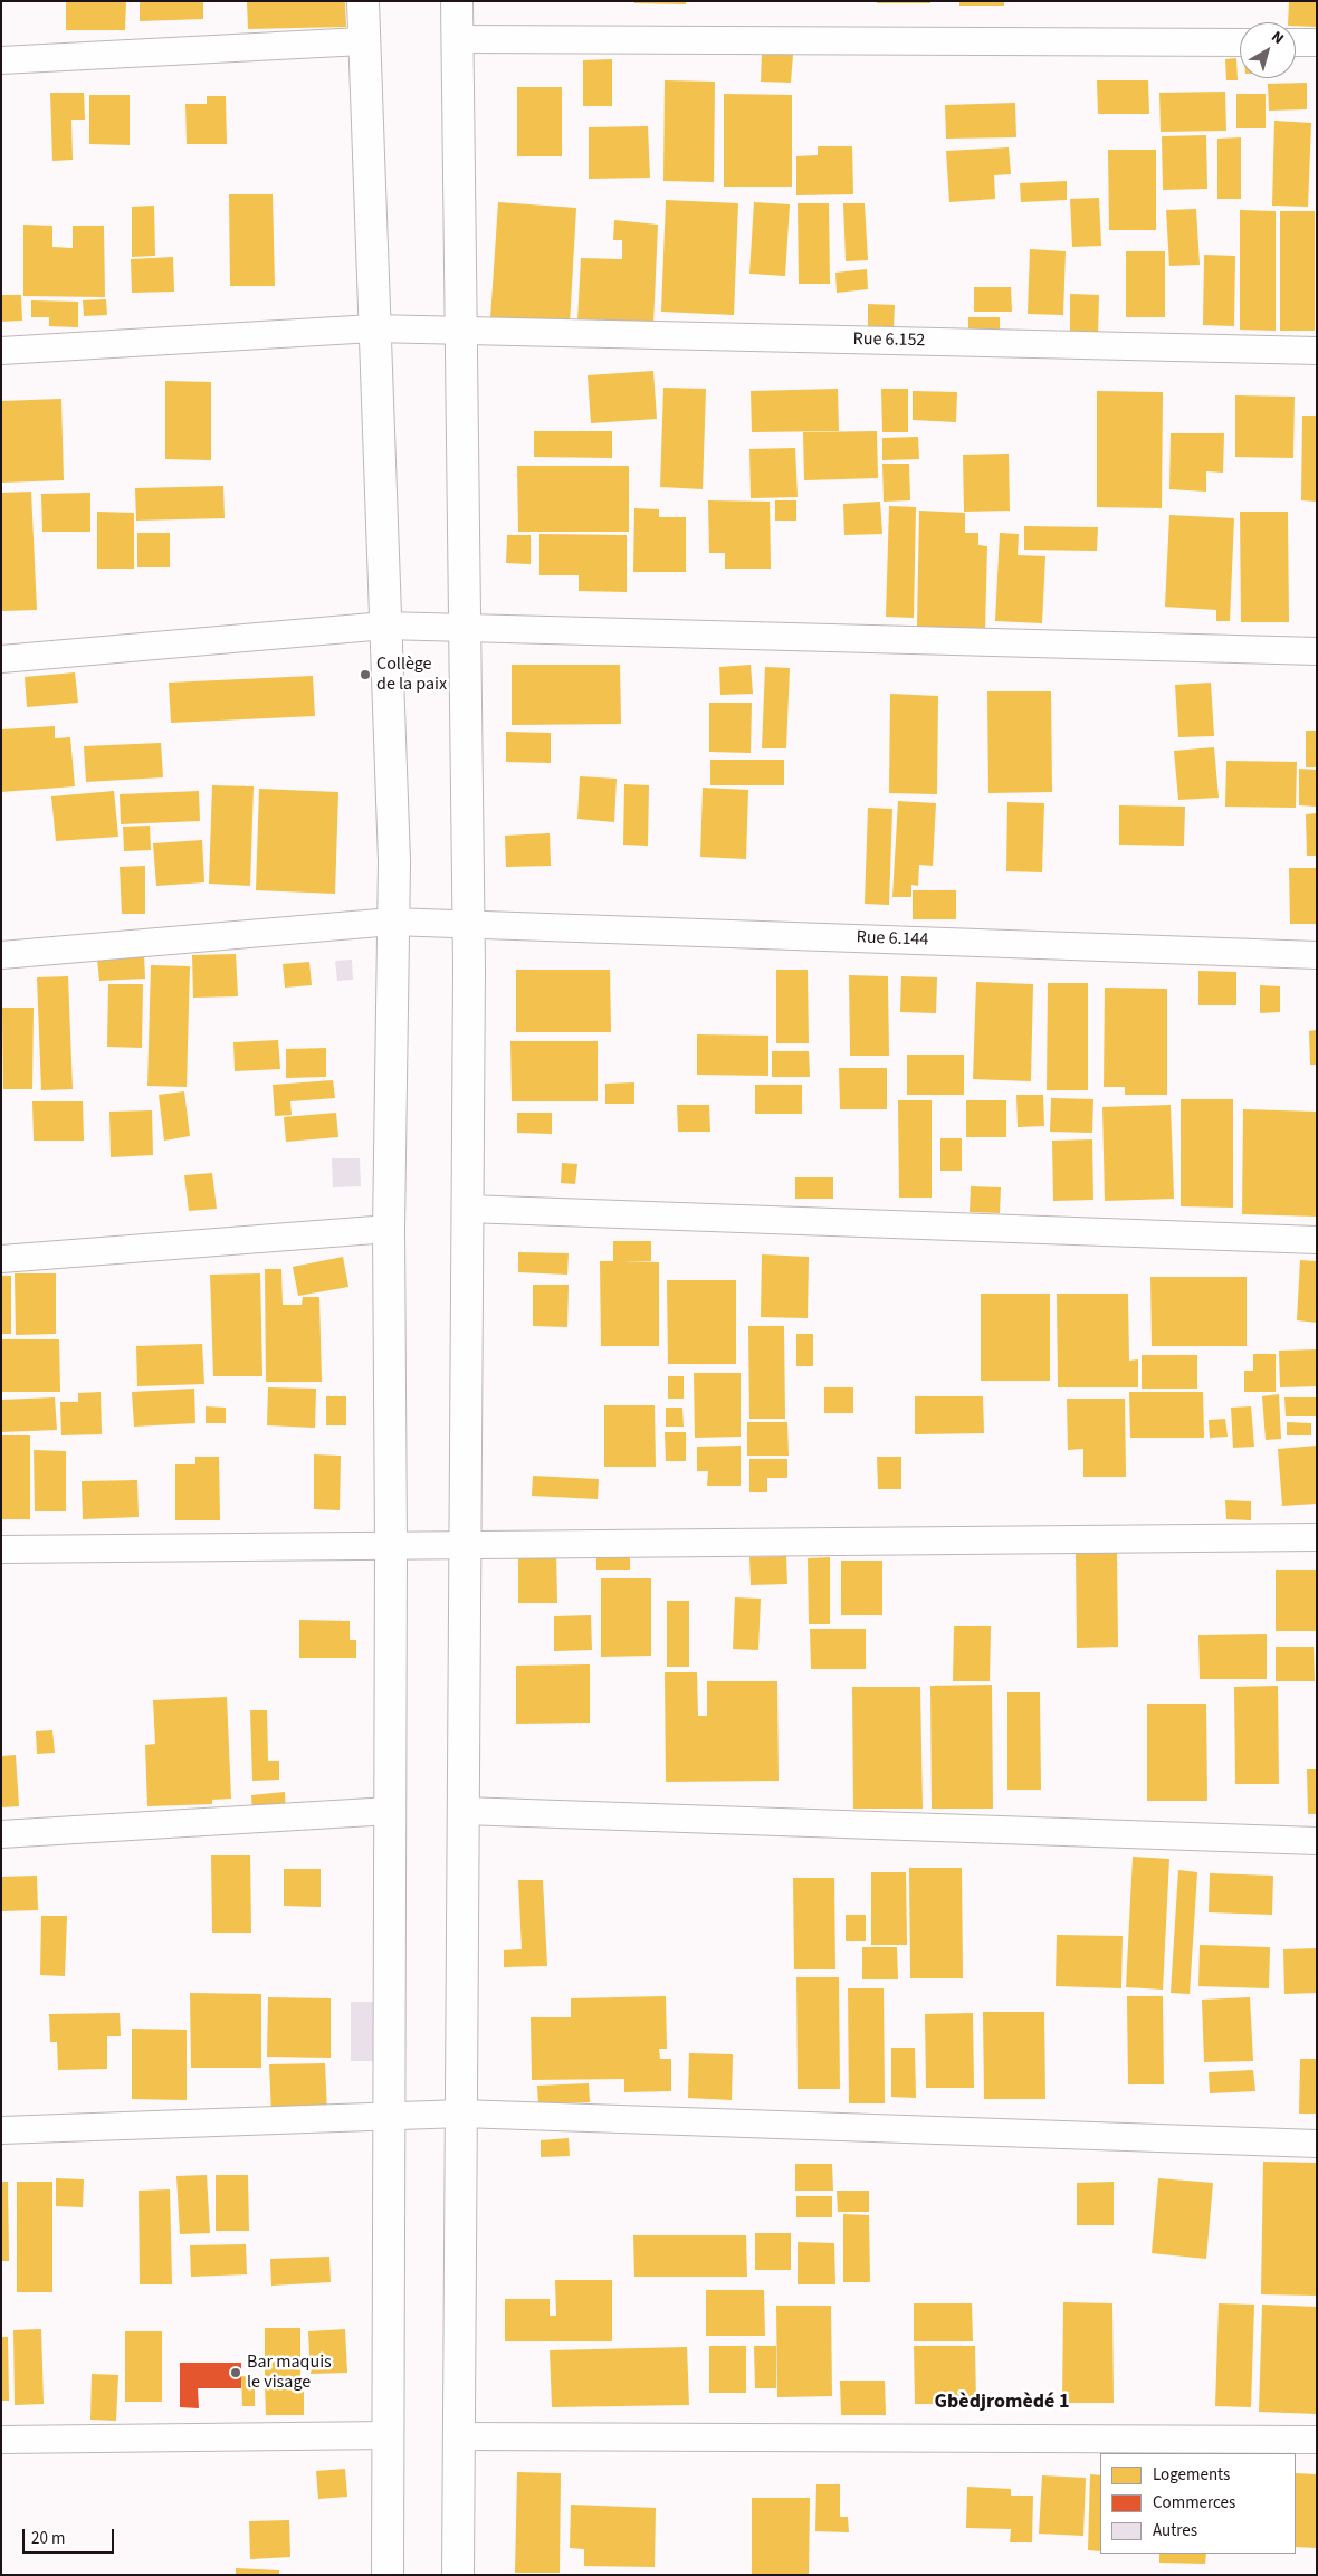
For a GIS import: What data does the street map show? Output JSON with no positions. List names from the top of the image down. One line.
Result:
{"streets":{"street":["Rue 6.152","Rue 6.144"]},"districts":["Gbèdjromèdé 1"],"places":["Collège de la paix","Bar maquis le visage"],"legend":["Logements","Commerces","Autres"],"scale_bar":"20 m","north":"top right"}
